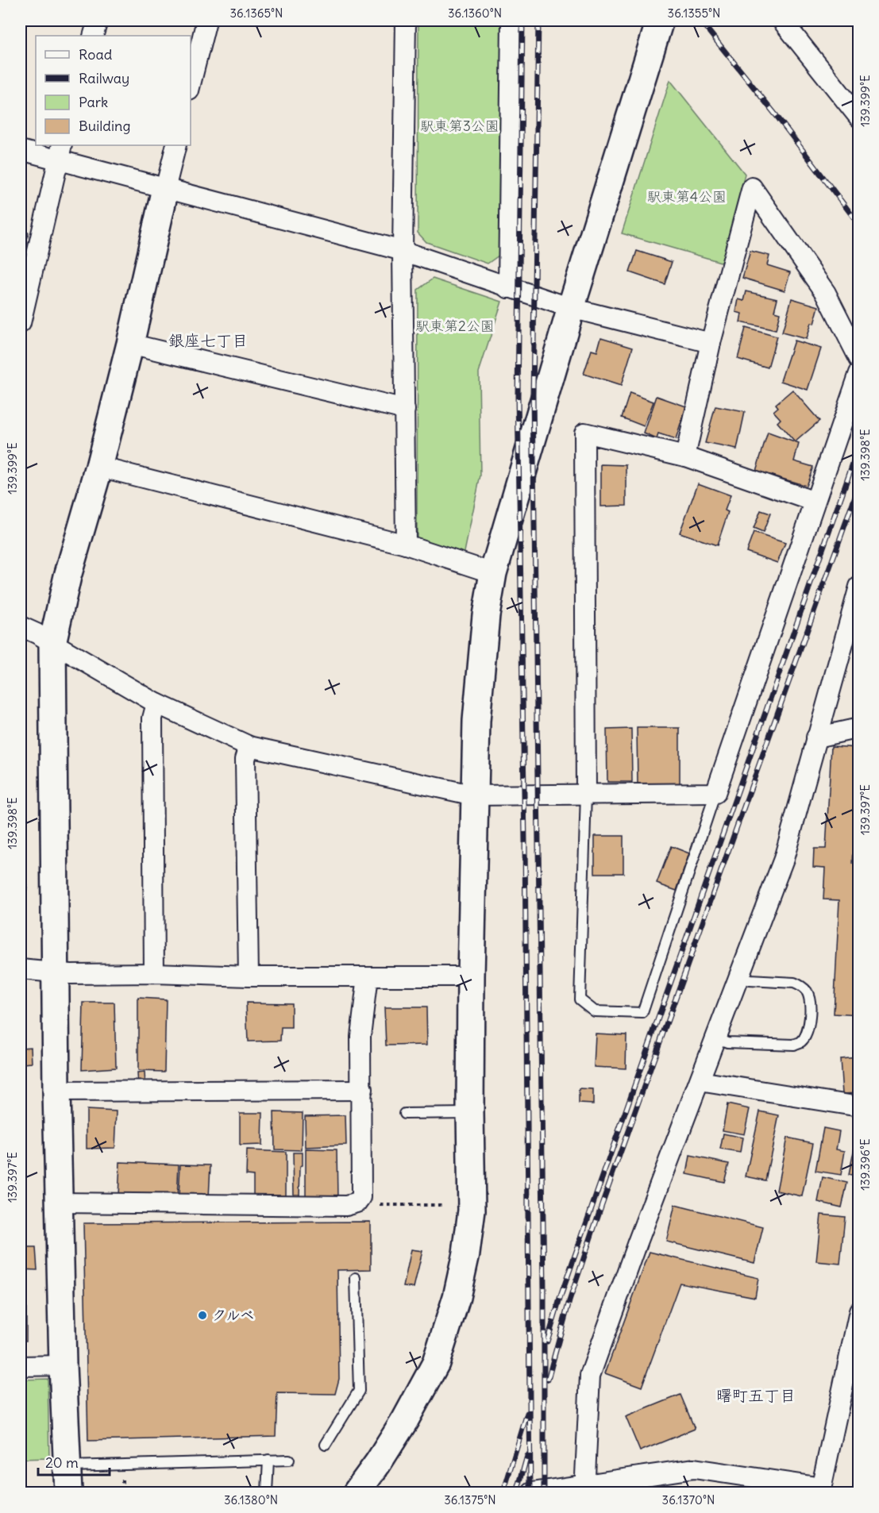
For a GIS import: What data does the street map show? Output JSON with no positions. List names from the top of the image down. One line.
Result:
{"districts":["銀座七丁目","曙町五丁目"],"parks":["駅東第3公園","駅東第4公園","駅東第2公園"],"places":["クルベ"],"legend":["Road","Railway","Park","Building"],"scale_bar":"20 m","coordinates":["36.1365°N","36.1360°N","36.1355°N","139.399°E","139.398°E","139.397°E","139.396°E","36.1380°N","36.1375°N","36.1370°N"]}
